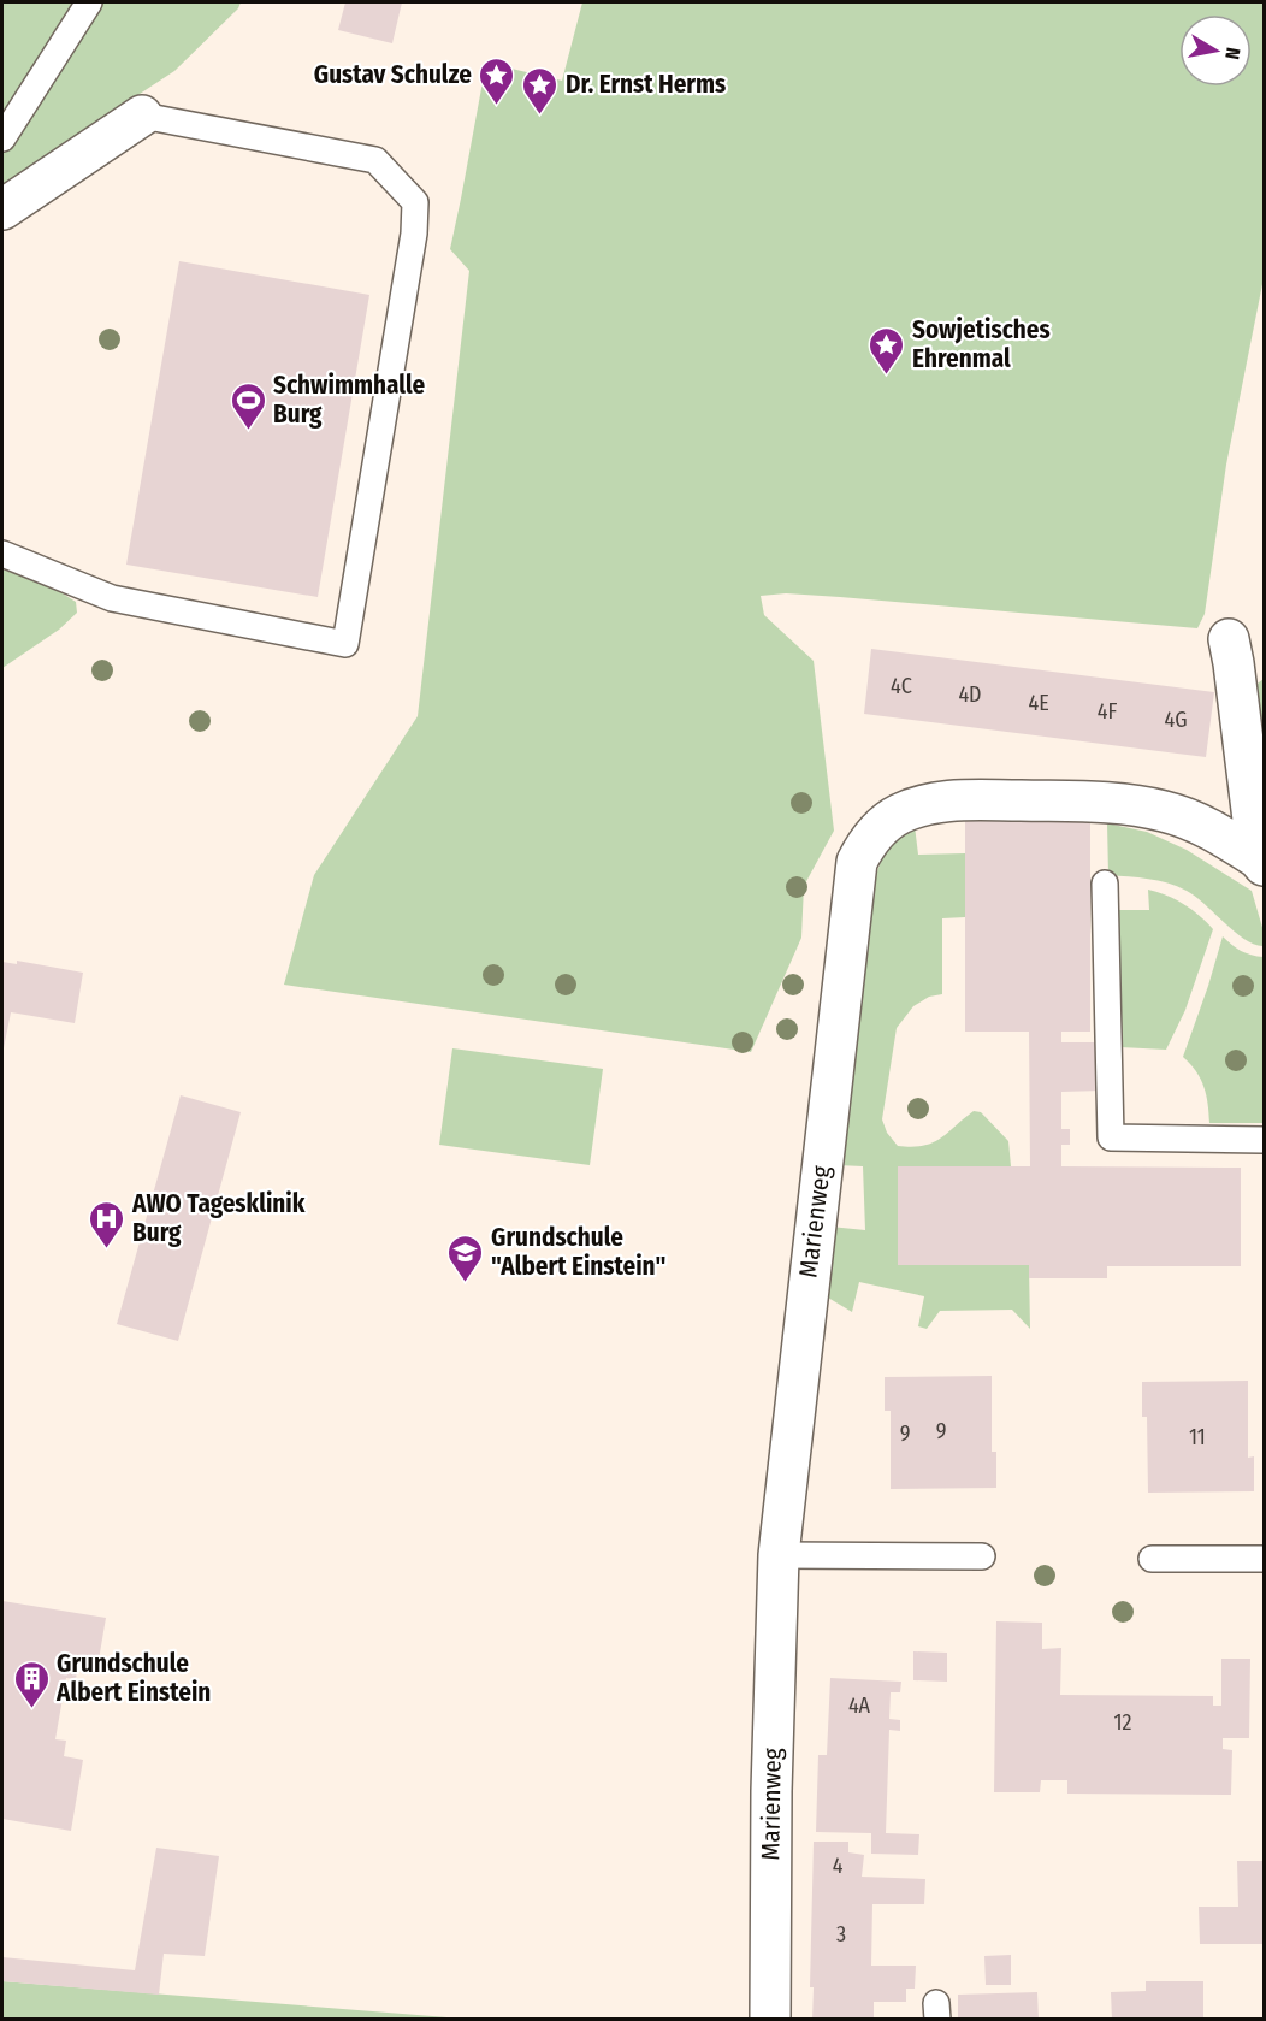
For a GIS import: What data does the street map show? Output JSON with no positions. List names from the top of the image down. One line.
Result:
{"streets":{"street":["Marienweg"]},"places":{"place":["Gustav Schulze","Dr. Ernst Herms","Sowjetisches Ehrenmal"],"sports":["Schwimmhalle Burg"],"hospital":["AWO Tagesklinik Burg"],"school or university":["Grundschule \"Albert Einstein\""],"building":["Grundschule Albert Einstein"]},"house_numbers":["4C","4D","4E","4F","4G","9","9","11","4A","12","4","3"],"north":"right"}
